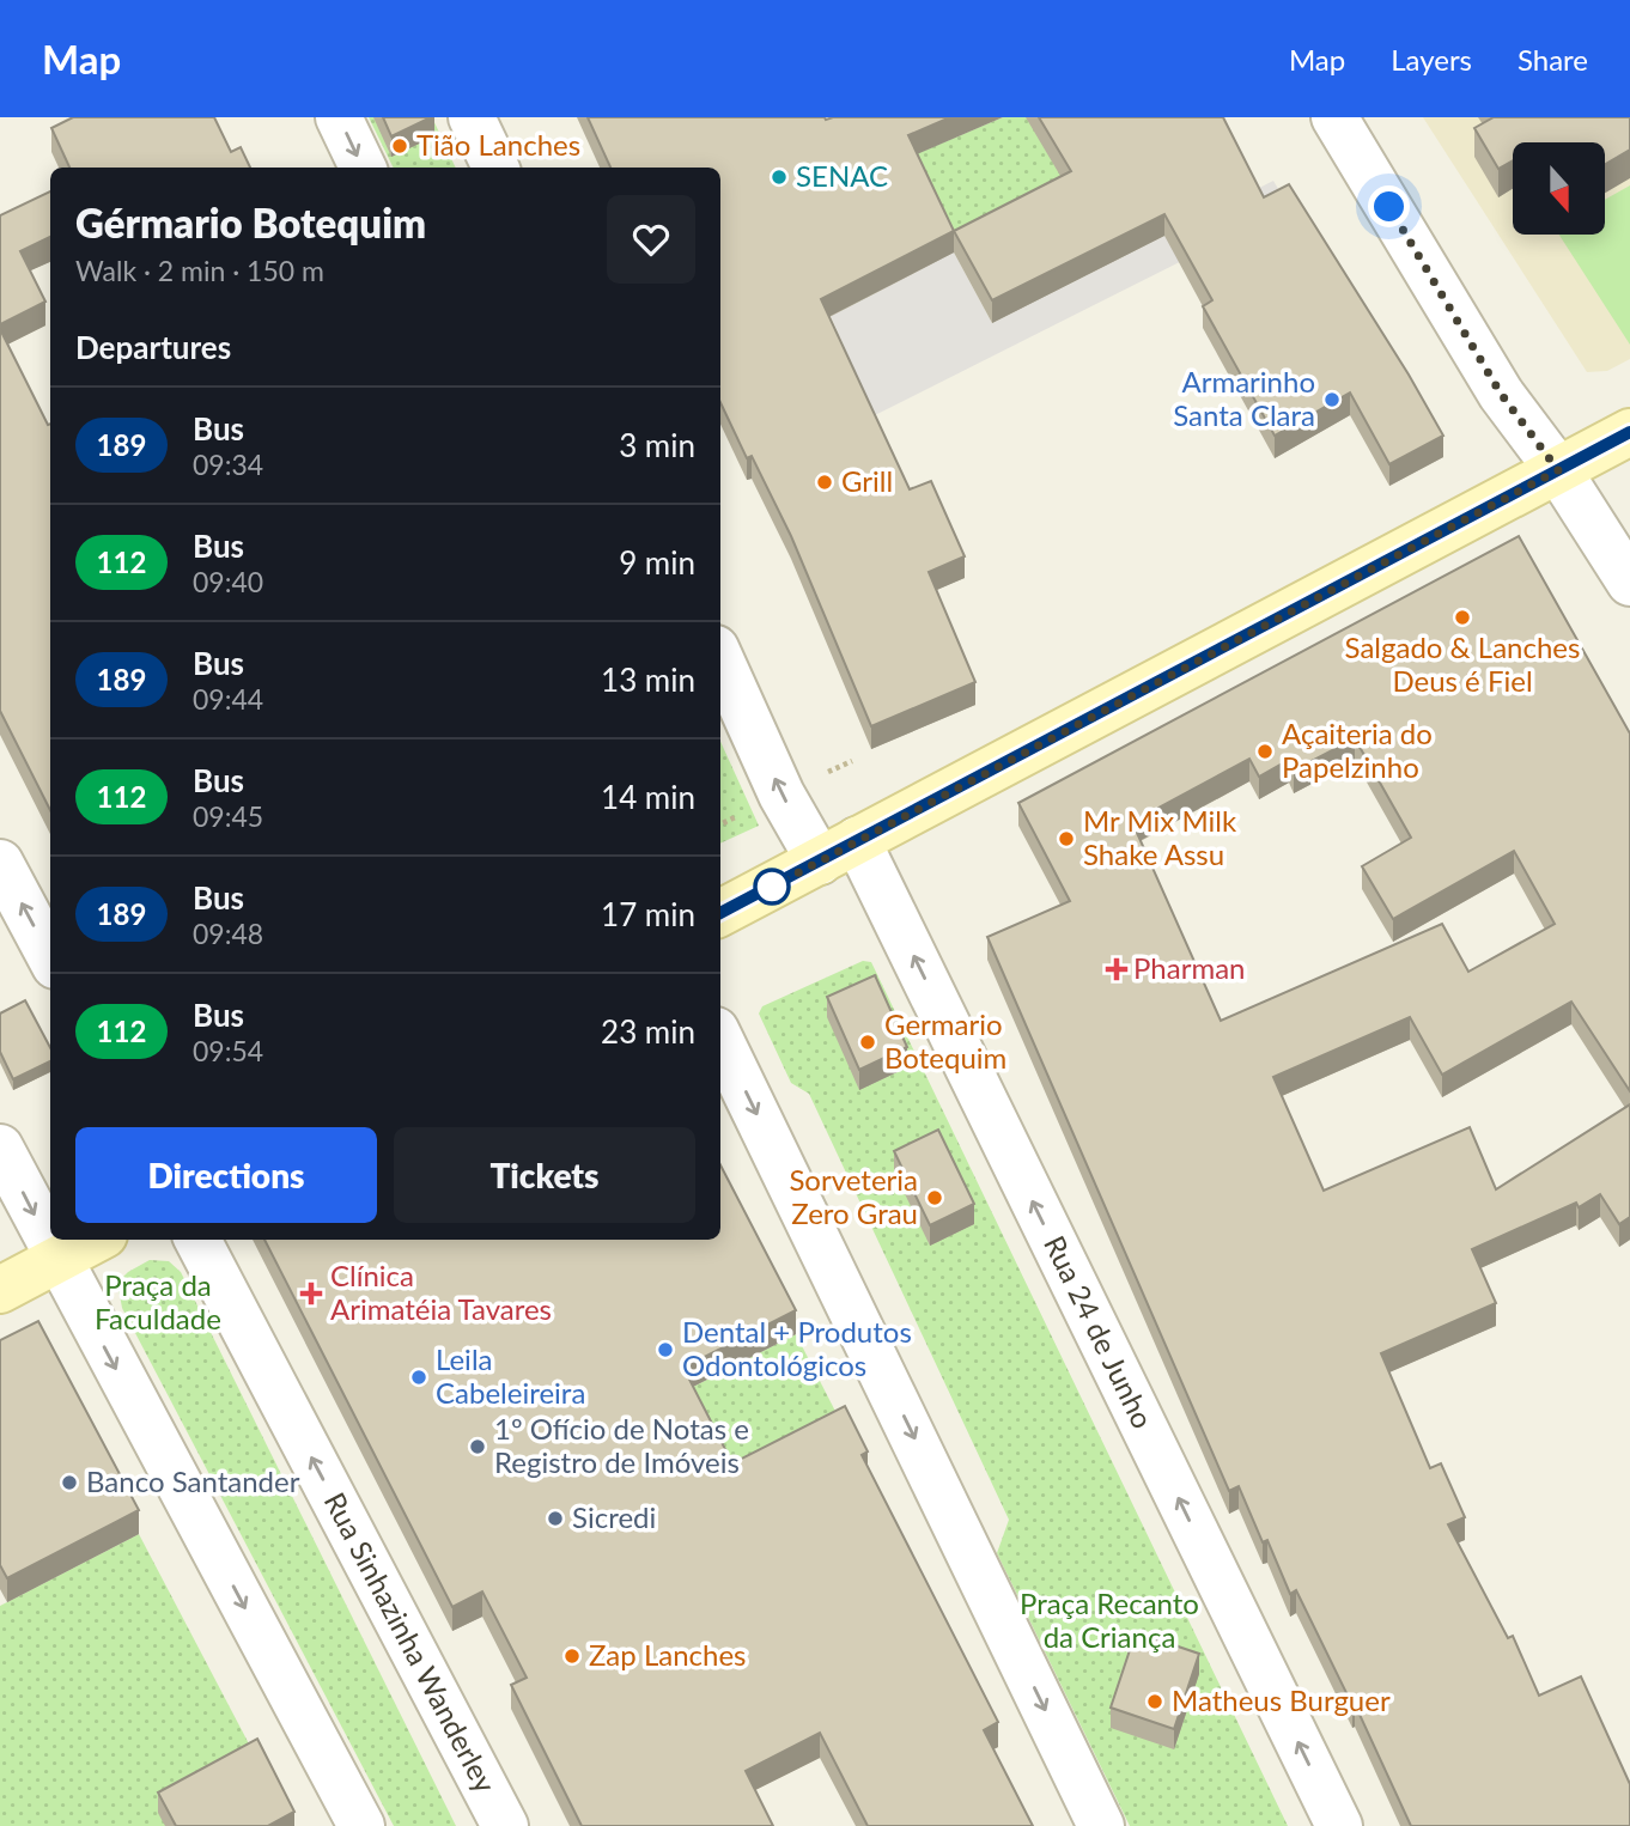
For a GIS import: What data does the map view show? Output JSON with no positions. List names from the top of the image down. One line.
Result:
{"streets":{"street":["Rua 24 de Junho","Rua Sinhazinha Wanderley"]},"parks":["Praça da Faculdade","Praça Recanto da Criança"],"places":{"other":["Tião Lanches","SENAC","Armarinho Santa Clara","Grill","Salgado & Lanches Deus é Fiel","Açaiteria do Papelzinho","Mr Mix Milk Shake Assu","Germario Botequim","Sorveteria Zero Grau","Dental + Produtos Odontológicos","Leila Cabeleireira","1º Ofício de Notas e Registro de Imóveis","Banco Santander","Sicredi","Zap Lanches","Matheus Burguer"],"health":["Pharman","Clínica Arimatéia Tavares"]},"lines":["bus line 189"],"north":"bottom","page":{"header":"Map","nav":["Map","Layers","Share"],"heading":[["Gérmario Botequim","Walk · 2 min · 150 m"],"Departures"],"list":[{"mark":"189","name":"Bus","note":"09:34","value":"3 min"},{"mark":"112","name":"Bus","note":"09:40","value":"9 min"},{"mark":"189","name":"Bus","note":"09:44","value":"13 min"},{"mark":"112","name":"Bus","note":"09:45","value":"14 min"},{"mark":"189","name":"Bus","note":"09:48","value":"17 min"},{"mark":"112","name":"Bus","note":"09:54","value":"23 min"}],"buttons":["Directions","Tickets"]}}
